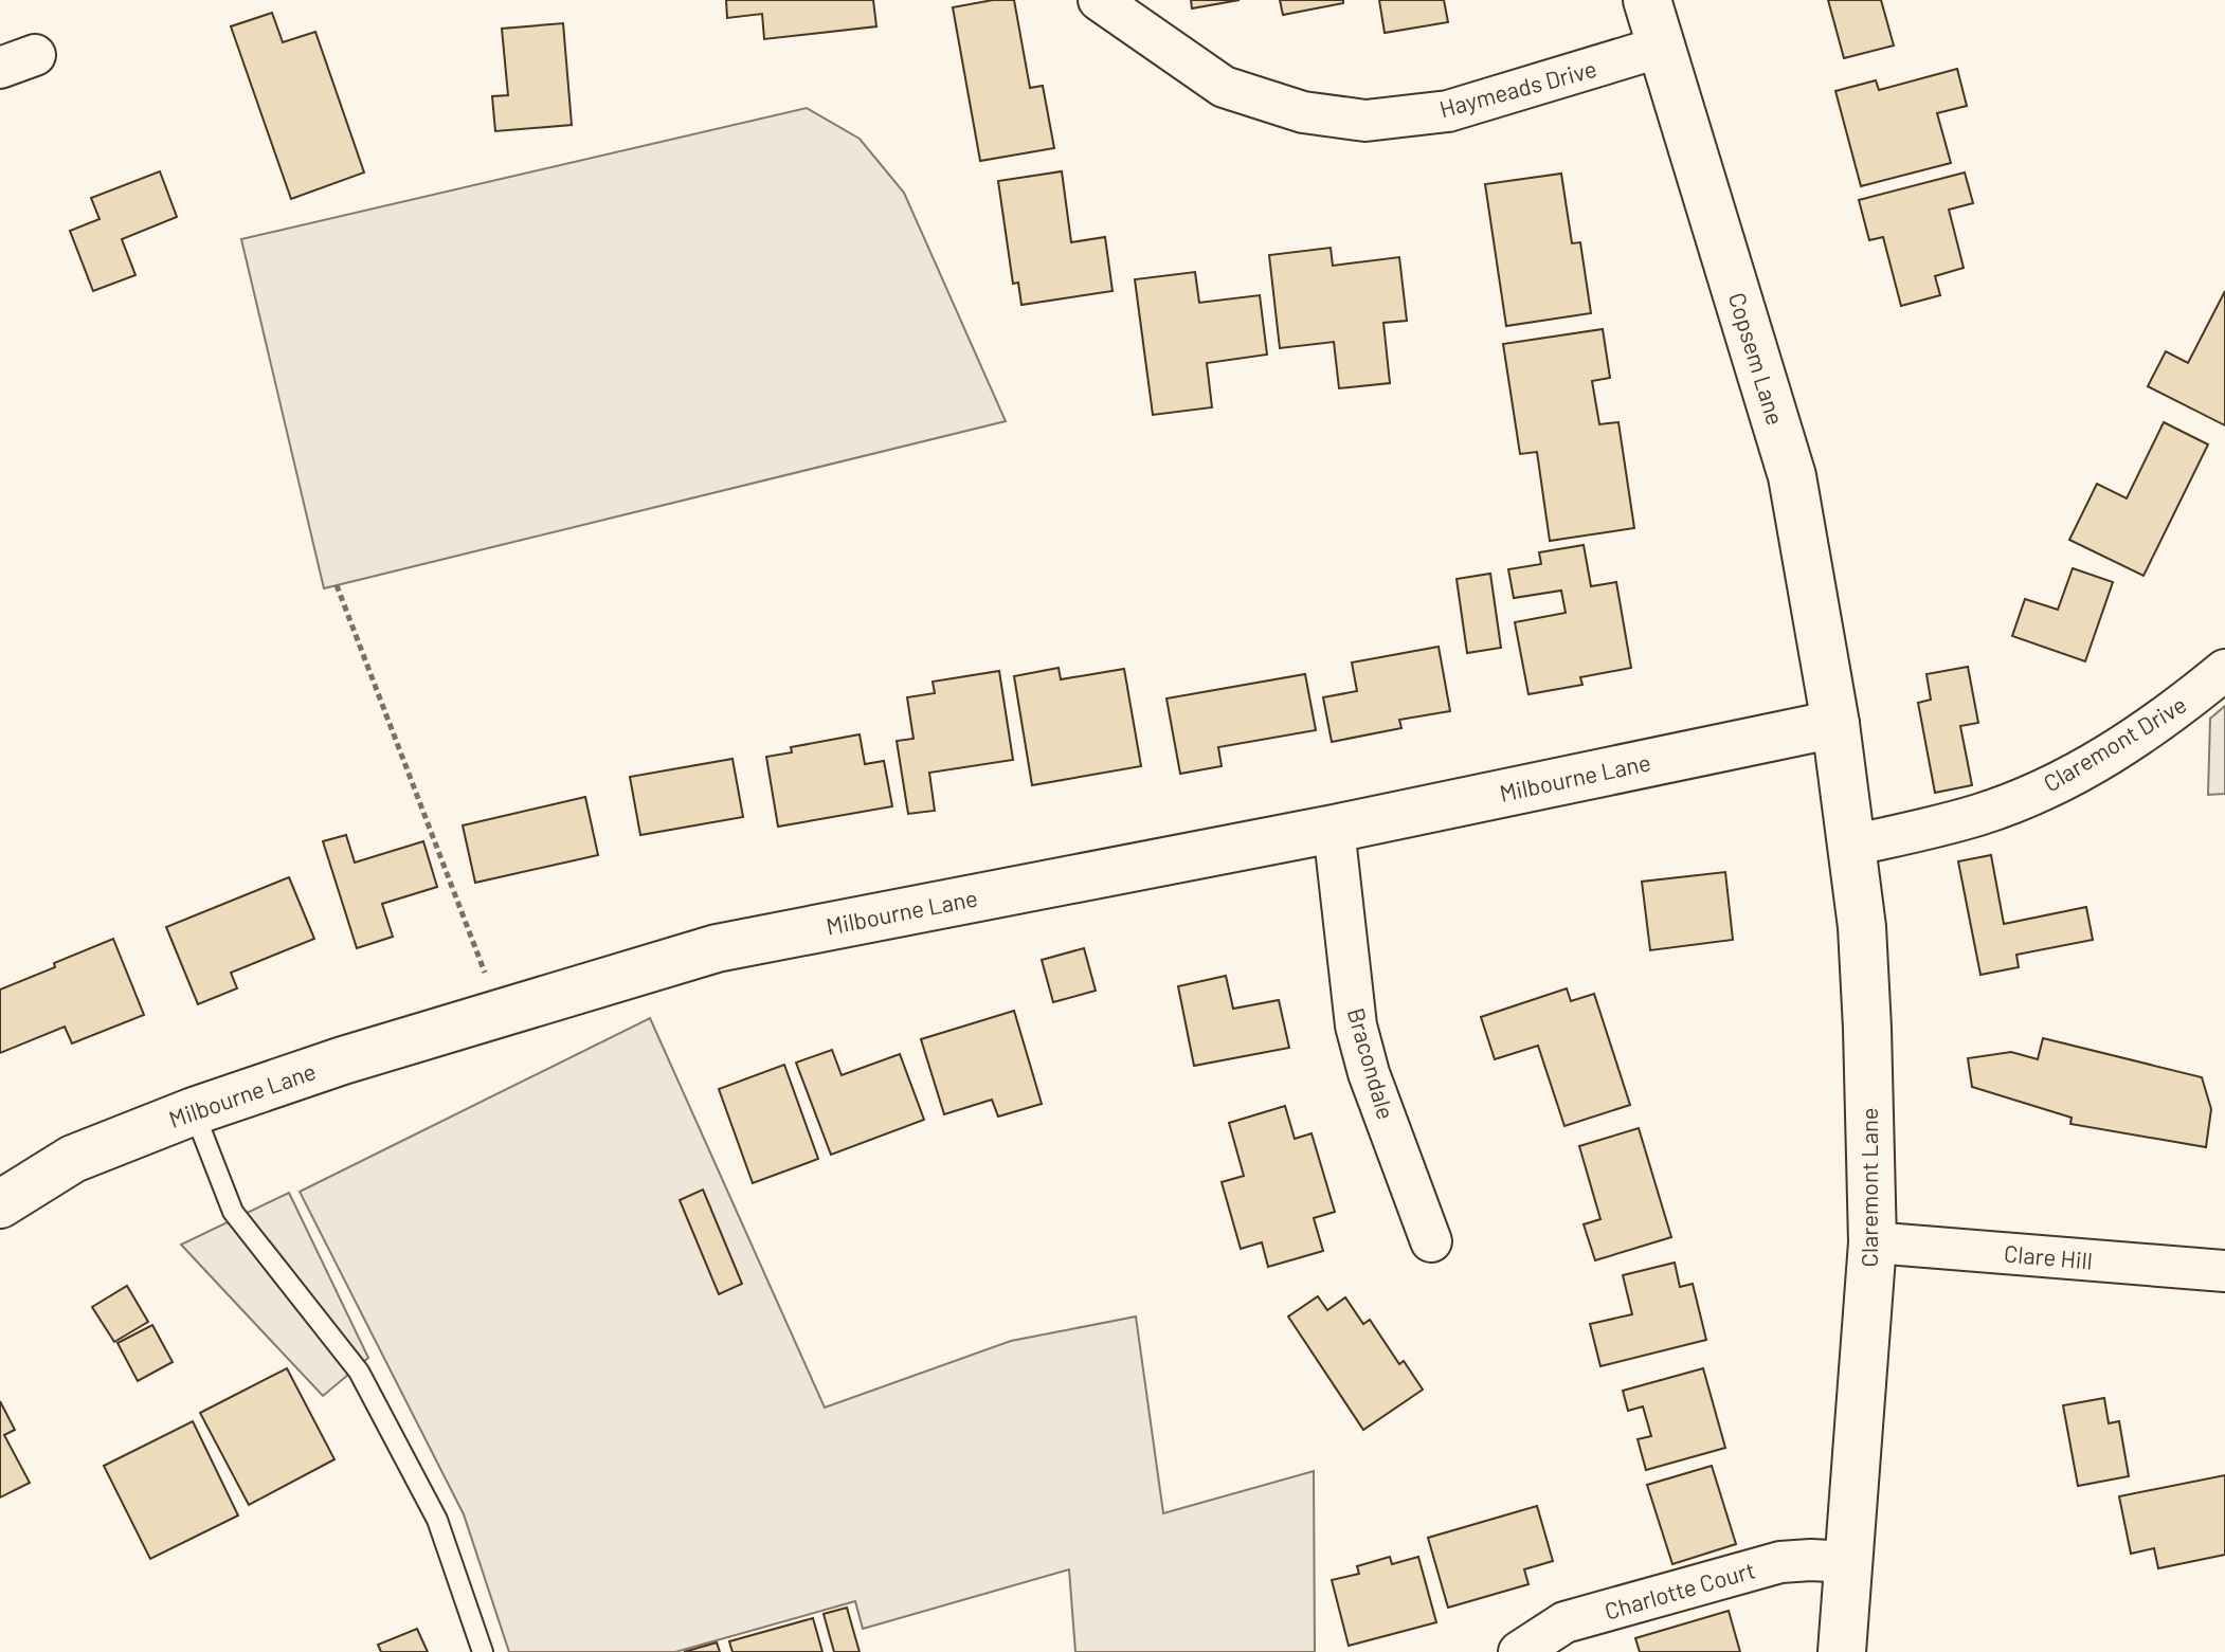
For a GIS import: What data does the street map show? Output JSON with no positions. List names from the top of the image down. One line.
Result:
{"streets":{"street":["Haymeads Drive","Copsem Lane","Claremont Drive","Milbourne Lane","Bracondale","Claremont Lane","Clare Hill","Charlotte Court"]},"crossings":[["Haymeads Drive","Copsem Lane"],["Copsem Lane","Milbourne Lane"],["Copsem Lane","Claremont Lane"],["Claremont Drive","Claremont Lane"],["Milbourne Lane","Bracondale"],["Milbourne Lane","Claremont Lane"],["Claremont Lane","Clare Hill"],["Claremont Lane","Charlotte Court"]]}
